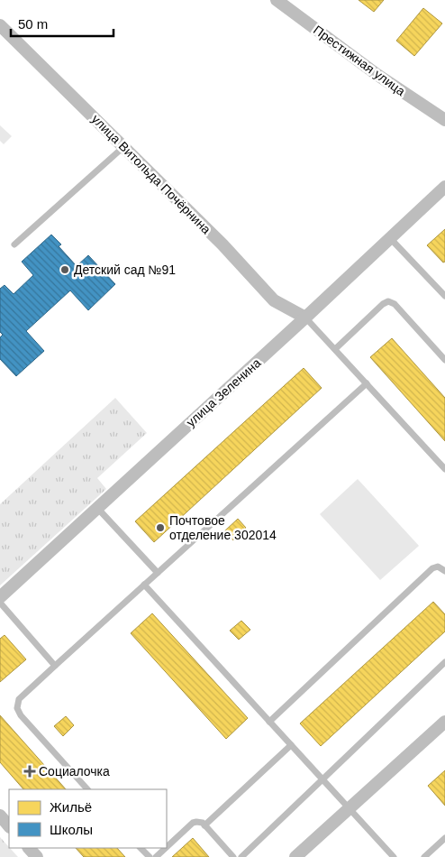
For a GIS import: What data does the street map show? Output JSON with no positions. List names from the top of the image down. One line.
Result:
{"streets":{"street":["Престижная улица","улица Витольда Почёрнина","улица Зеленина"]},"crossings":[["улица Витольда Почёрнина","улица Зеленина"]],"places":{"other":["Детский сад №91","Почтовое отделение 302014"],"health":["Социалочка"]},"legend":["Жильё","Школы"],"scale_bar":"50 m"}
